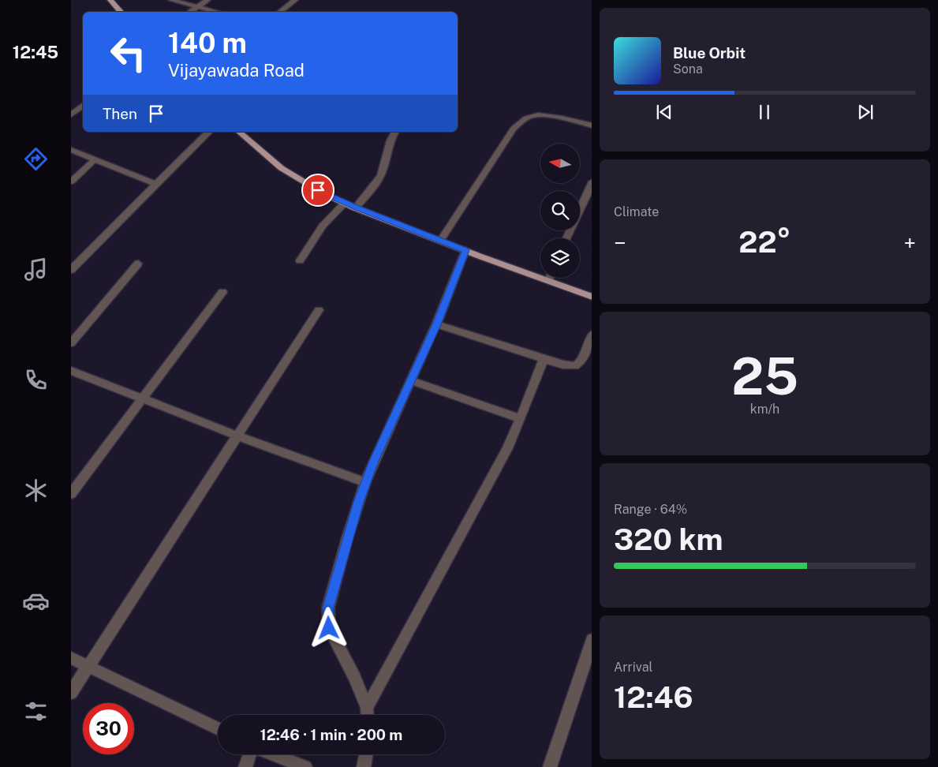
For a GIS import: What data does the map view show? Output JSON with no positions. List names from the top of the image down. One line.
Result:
{"north":"left","page":{"tabs":"12:45","turn":["140 m","Vijayawada Road"],"song":["Blue Orbit","Sona"],"then":"Then","tile":["Climate",["25","km/h"],["Range · 64%","320 km"],["Arrival","12:46"]],"heat":["−","22°","+"],"limit":"30","trip":"12:46 · 1 min · 200 m"}}
